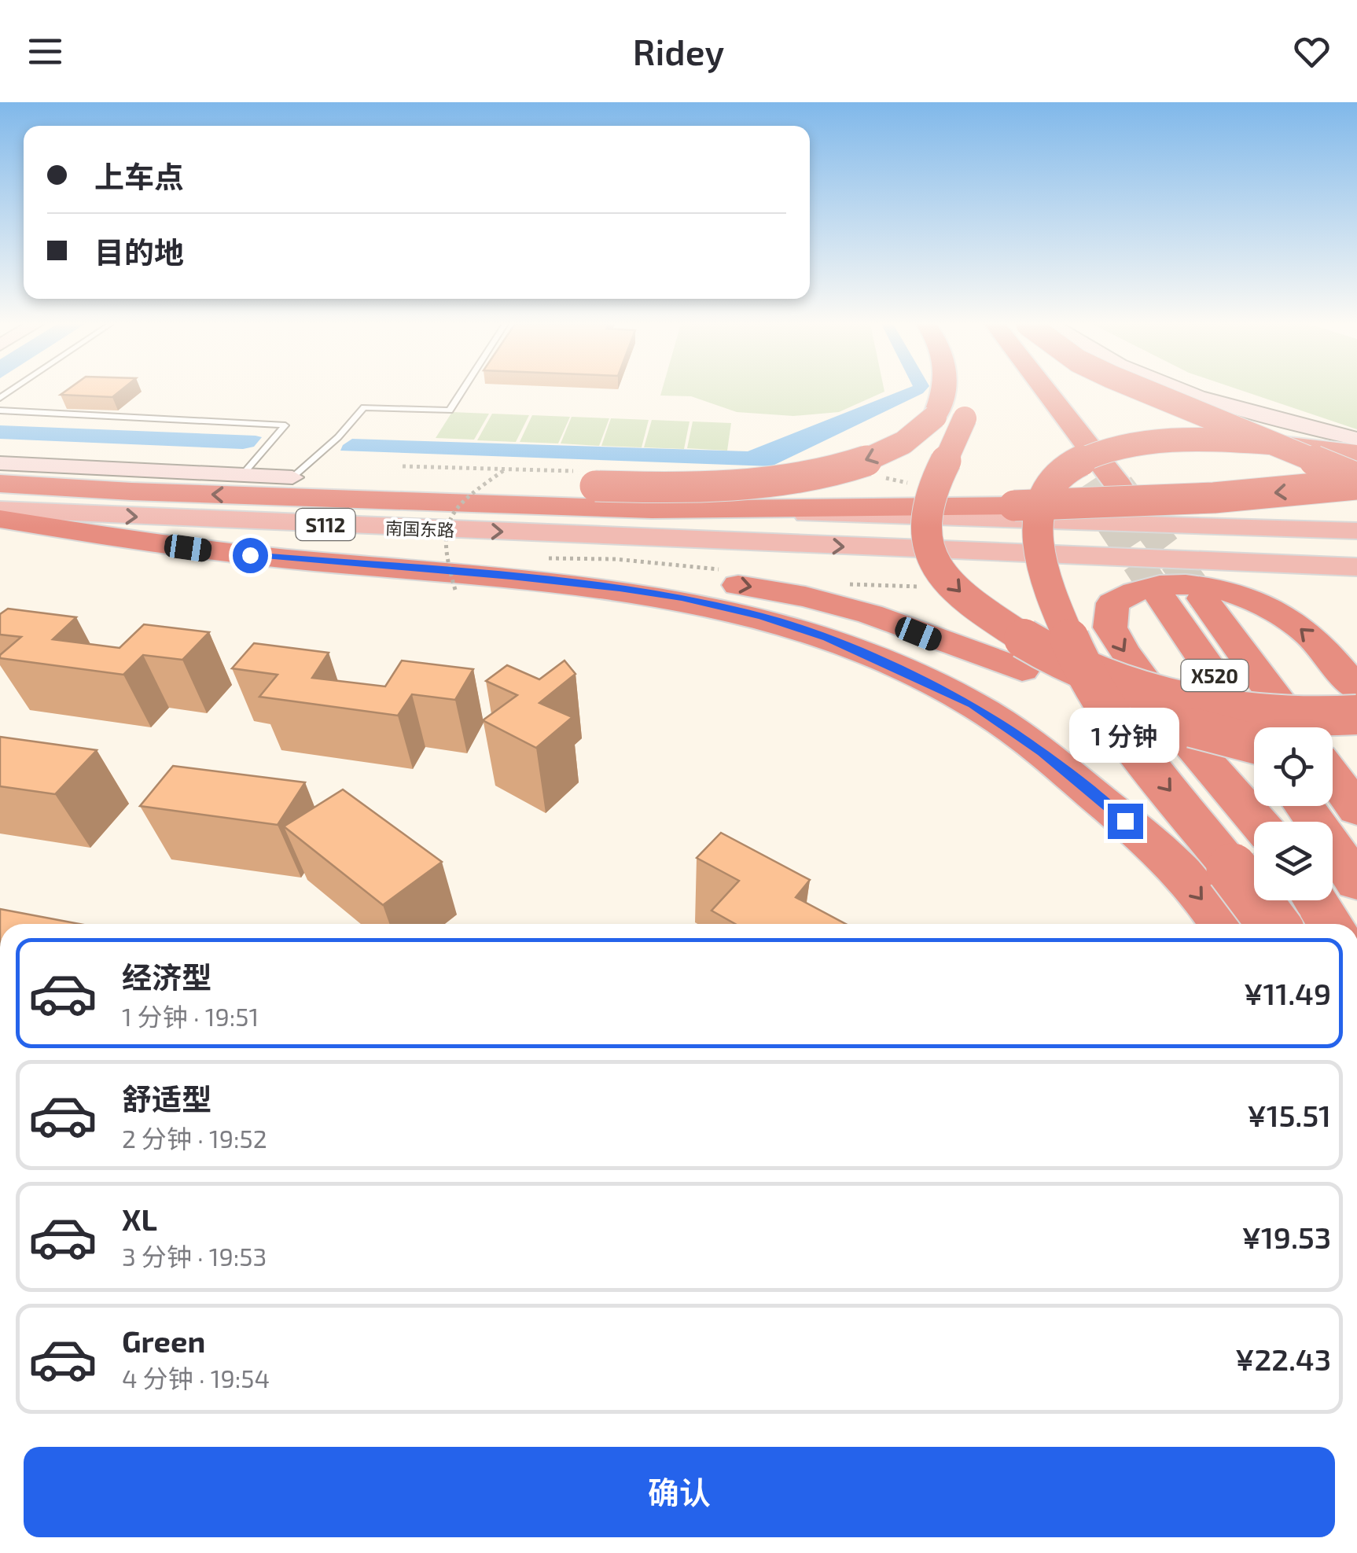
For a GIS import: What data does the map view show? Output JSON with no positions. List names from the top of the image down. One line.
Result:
{"streets":{"highway":["S112","南国东路","X520"]},"page":{"header":"Ridey","banner":["上车点","目的地"],"bubble":"1 分钟","list":[{"name":"经济型","note":"1 分钟 · 19:51","value":"¥11.49"},{"name":"舒适型","note":"2 分钟 · 19:52","value":"¥15.51"},{"name":"XL","note":"3 分钟 · 19:53","value":"¥19.53"},{"name":"Green","note":"4 分钟 · 19:54","value":"¥22.43"}],"buttons":"确认"}}
